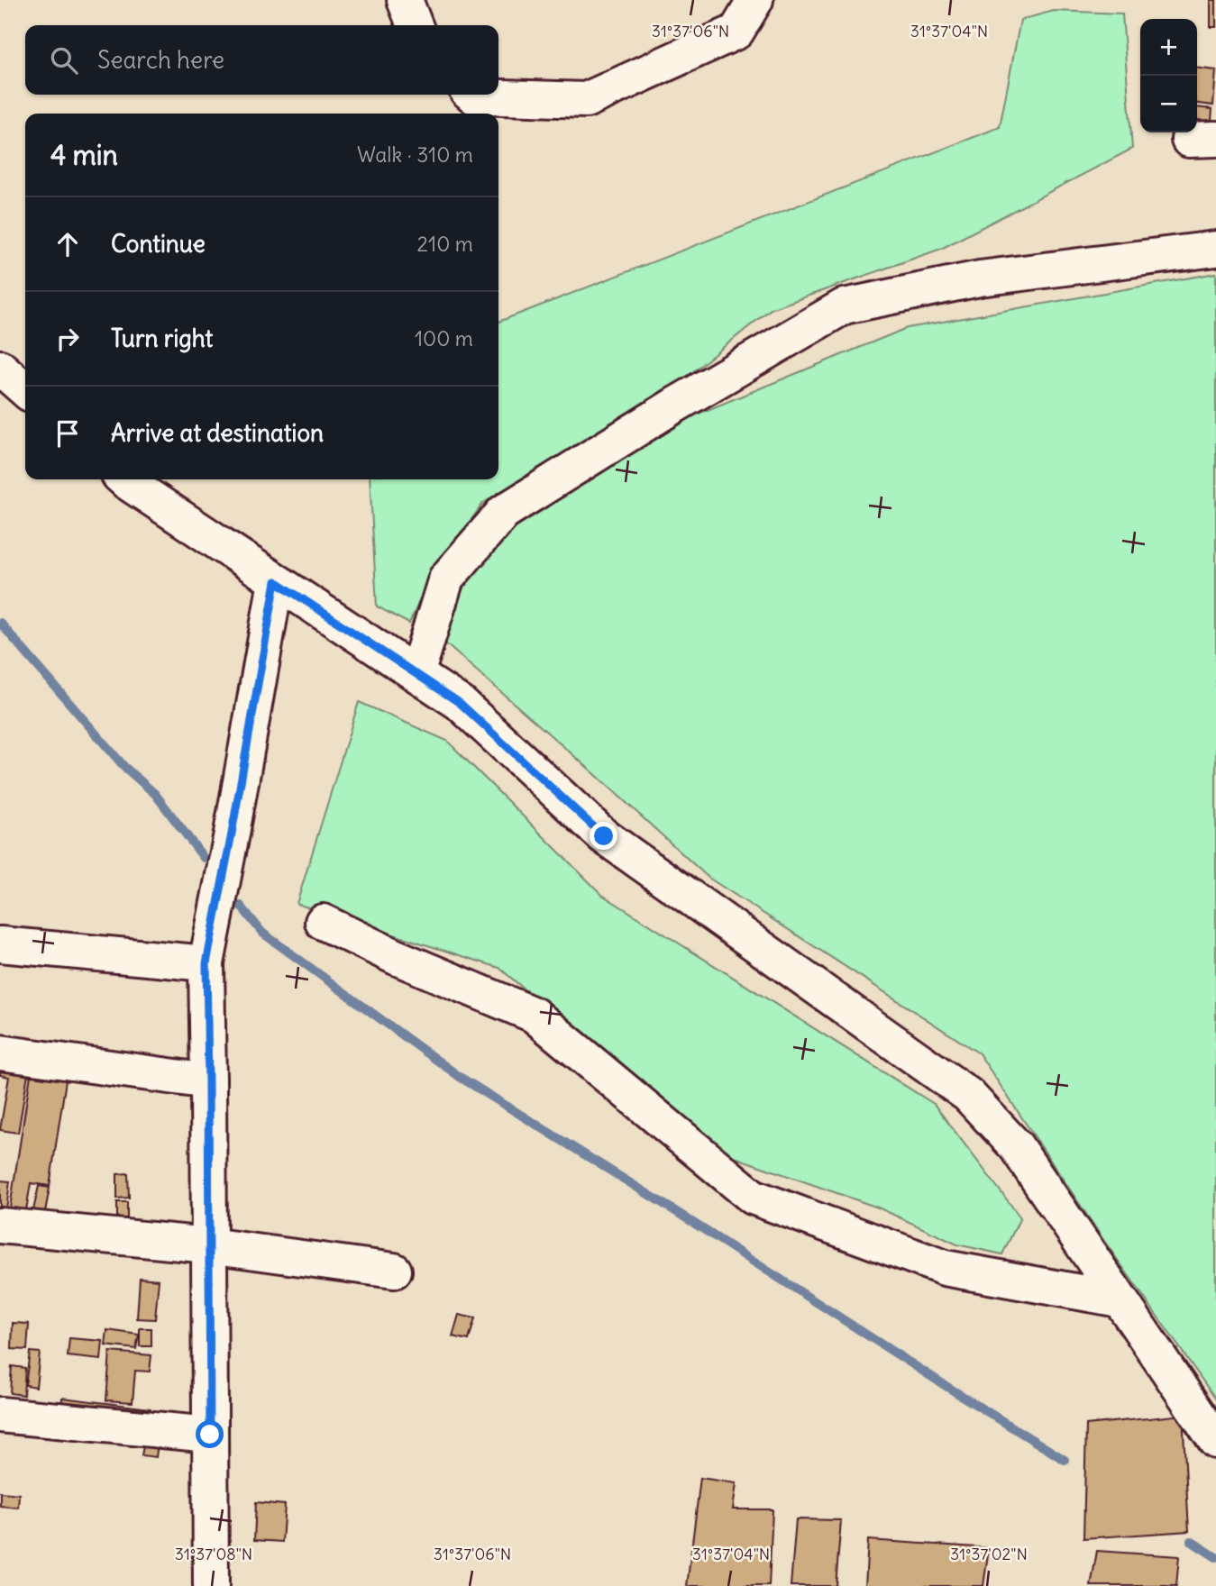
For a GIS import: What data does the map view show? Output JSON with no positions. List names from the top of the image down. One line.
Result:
{"page":{"map_buttons":["+","−"],"search":"Search here","heading":["4 min","Walk · 310 m"],"list":[["Continue","210 m"],["Turn right","100 m"],"Arrive at destination"]},"coordinates":["31°37'06\"N","31°37'04\"N","31°37'08\"N","31°37'02\"N"]}
